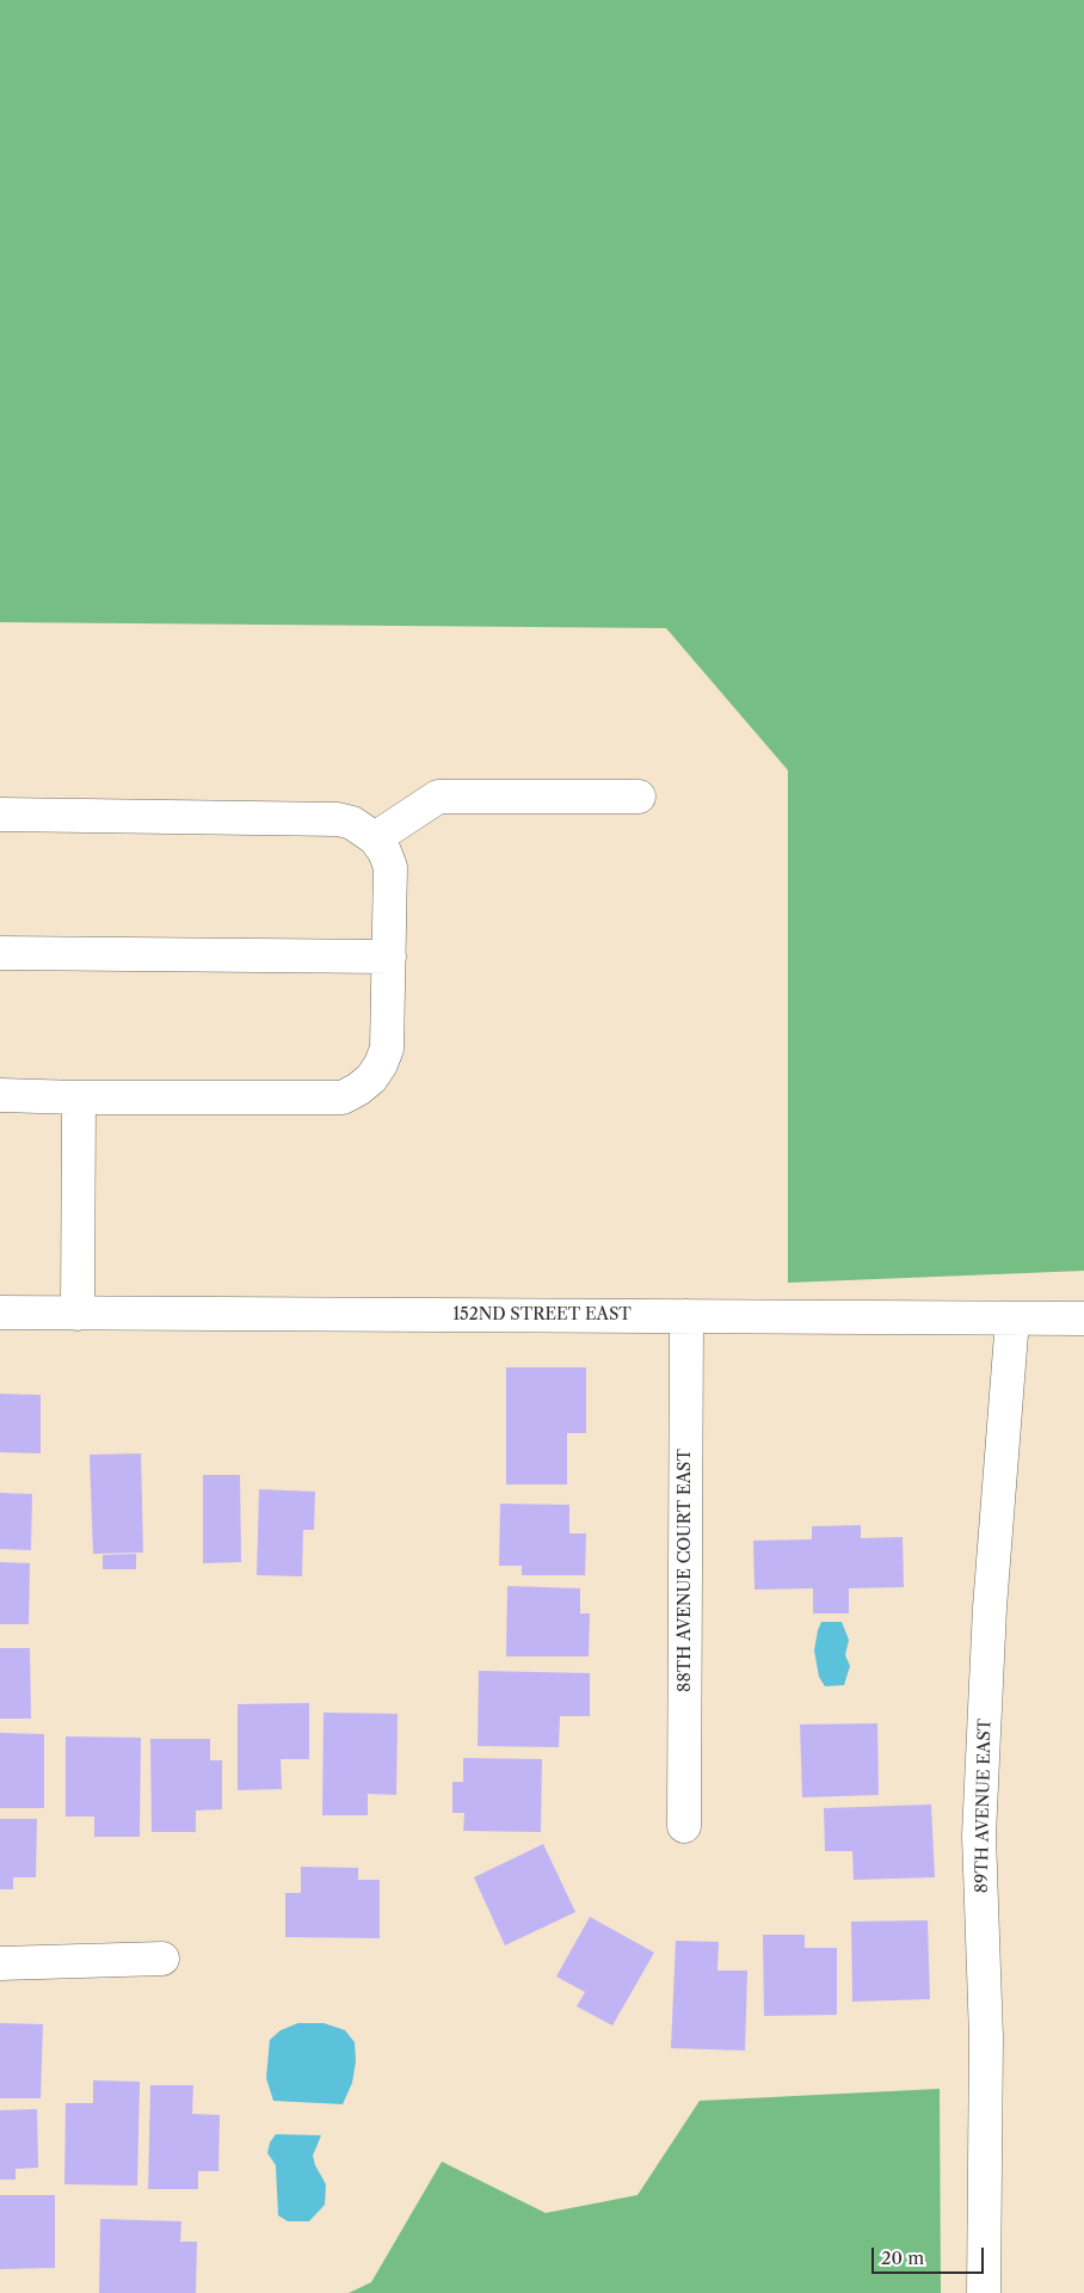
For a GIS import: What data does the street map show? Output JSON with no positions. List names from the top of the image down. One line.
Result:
{"streets":{"street":["152ND STREET EAST","88TH AVENUE COURT EAST","89TH AVENUE EAST"]},"crossings":[["152ND STREET EAST","88TH AVENUE COURT EAST"],["152ND STREET EAST","89TH AVENUE EAST"]],"scale_bar":"20 m"}
